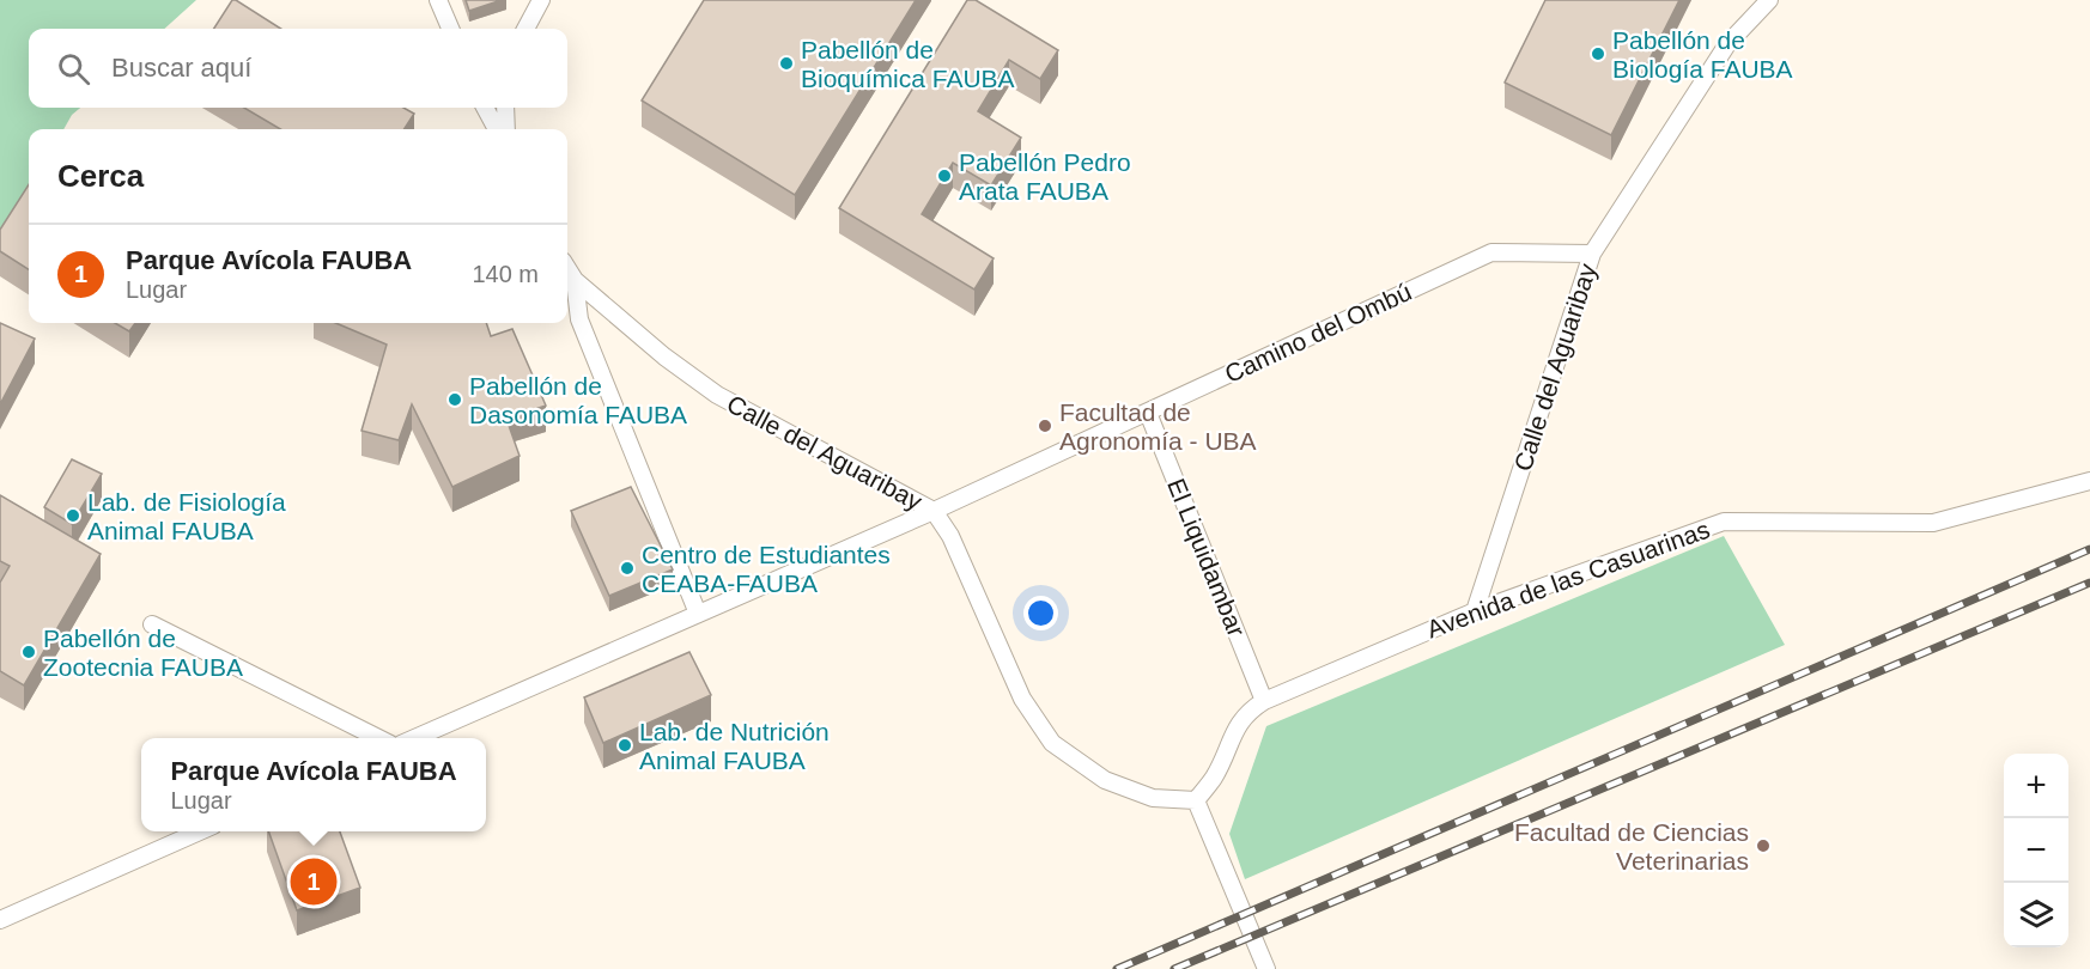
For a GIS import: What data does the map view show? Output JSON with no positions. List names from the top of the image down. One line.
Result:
{"streets":{"lane":["Camino del Ombú","Calle del Aguaribay","El Liquidambar","Avenida de las Casuarinas"]},"crossings":[["Camino del Ombú","Calle del Aguaribay"],["Camino del Ombú","El Liquidambar"],["Calle del Aguaribay","Avenida de las Casuarinas"],["El Liquidambar","Avenida de las Casuarinas"]],"places":["Pabellón de Biología FAUBA","Pabellón de Bioquímica FAUBA","Pabellón Pedro Arata FAUBA","Pabellón de Dasonomía FAUBA","Facultad de Agronomía - UBA","Lab. de Fisiología Animal FAUBA","Centro de Estudiantes CEABA-FAUBA","Pabellón de Zootecnia FAUBA","Lab. de Nutrición Animal FAUBA","Facultad de Ciencias Veterinarias"],"page":{"search":"Buscar aquí","heading":"Cerca","list":[{"mark":"1","name":"Parque Avícola FAUBA","note":"Lugar","value":"140 m"}],"popup":["Parque Avícola FAUBA","Lugar"],"map_buttons":["+","−"],"pins":"1"}}
